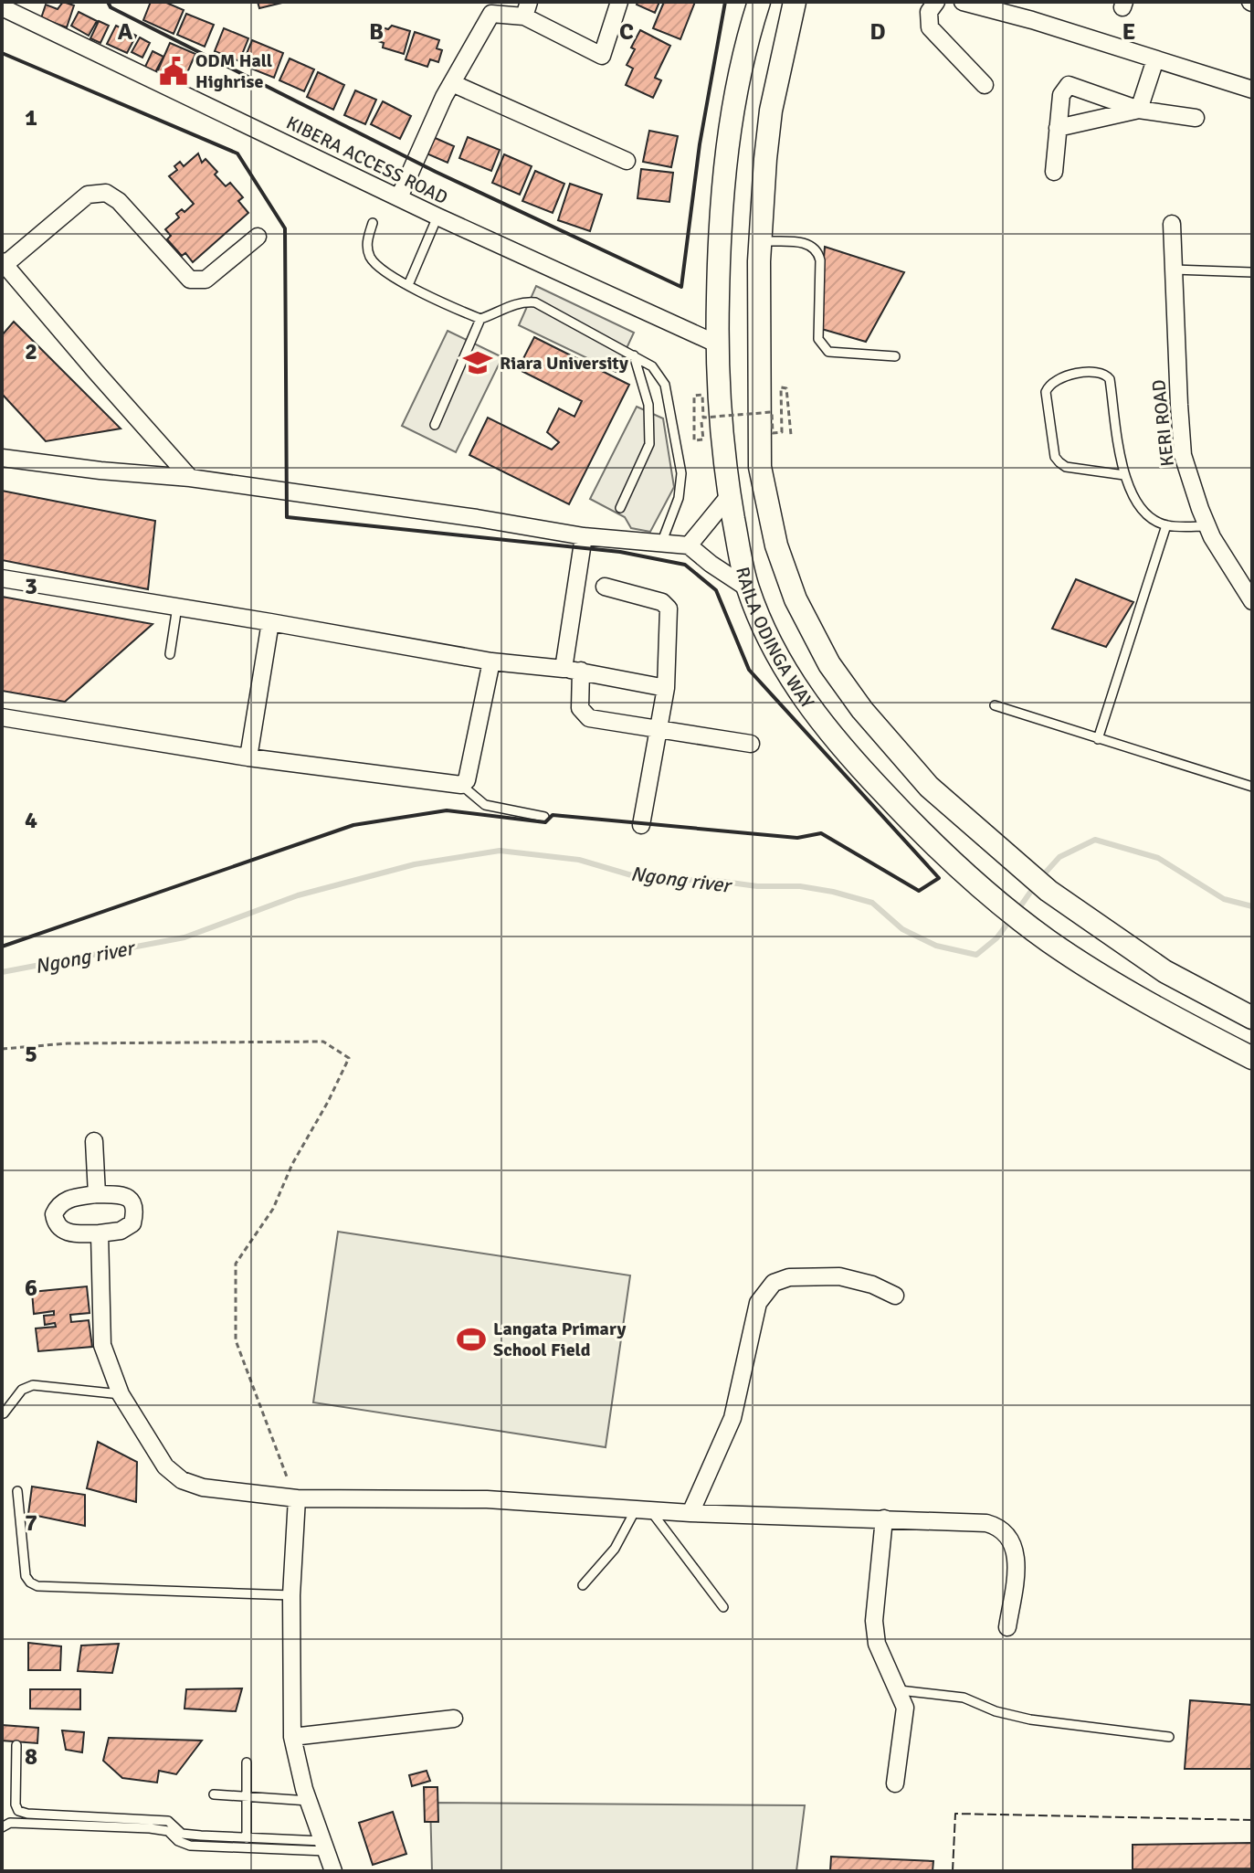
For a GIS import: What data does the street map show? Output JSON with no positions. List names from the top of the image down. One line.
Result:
{"streets":{"main road":["RAILA ODINGA WAY"],"street":["KIBERA ACCESS ROAD","KERI ROAD"]},"crossings":[["KIBERA ACCESS ROAD","RAILA ODINGA WAY"]],"water":["Ngong river"],"places":{"public building":["ODM Hall Highrise"],"school or university":["Riara University"],"sports":["Langata Primary School Field"]},"grid":{"columns":["A","B","C","D","E"],"rows":["1","2","3","4","5","6","7","8"]}}
